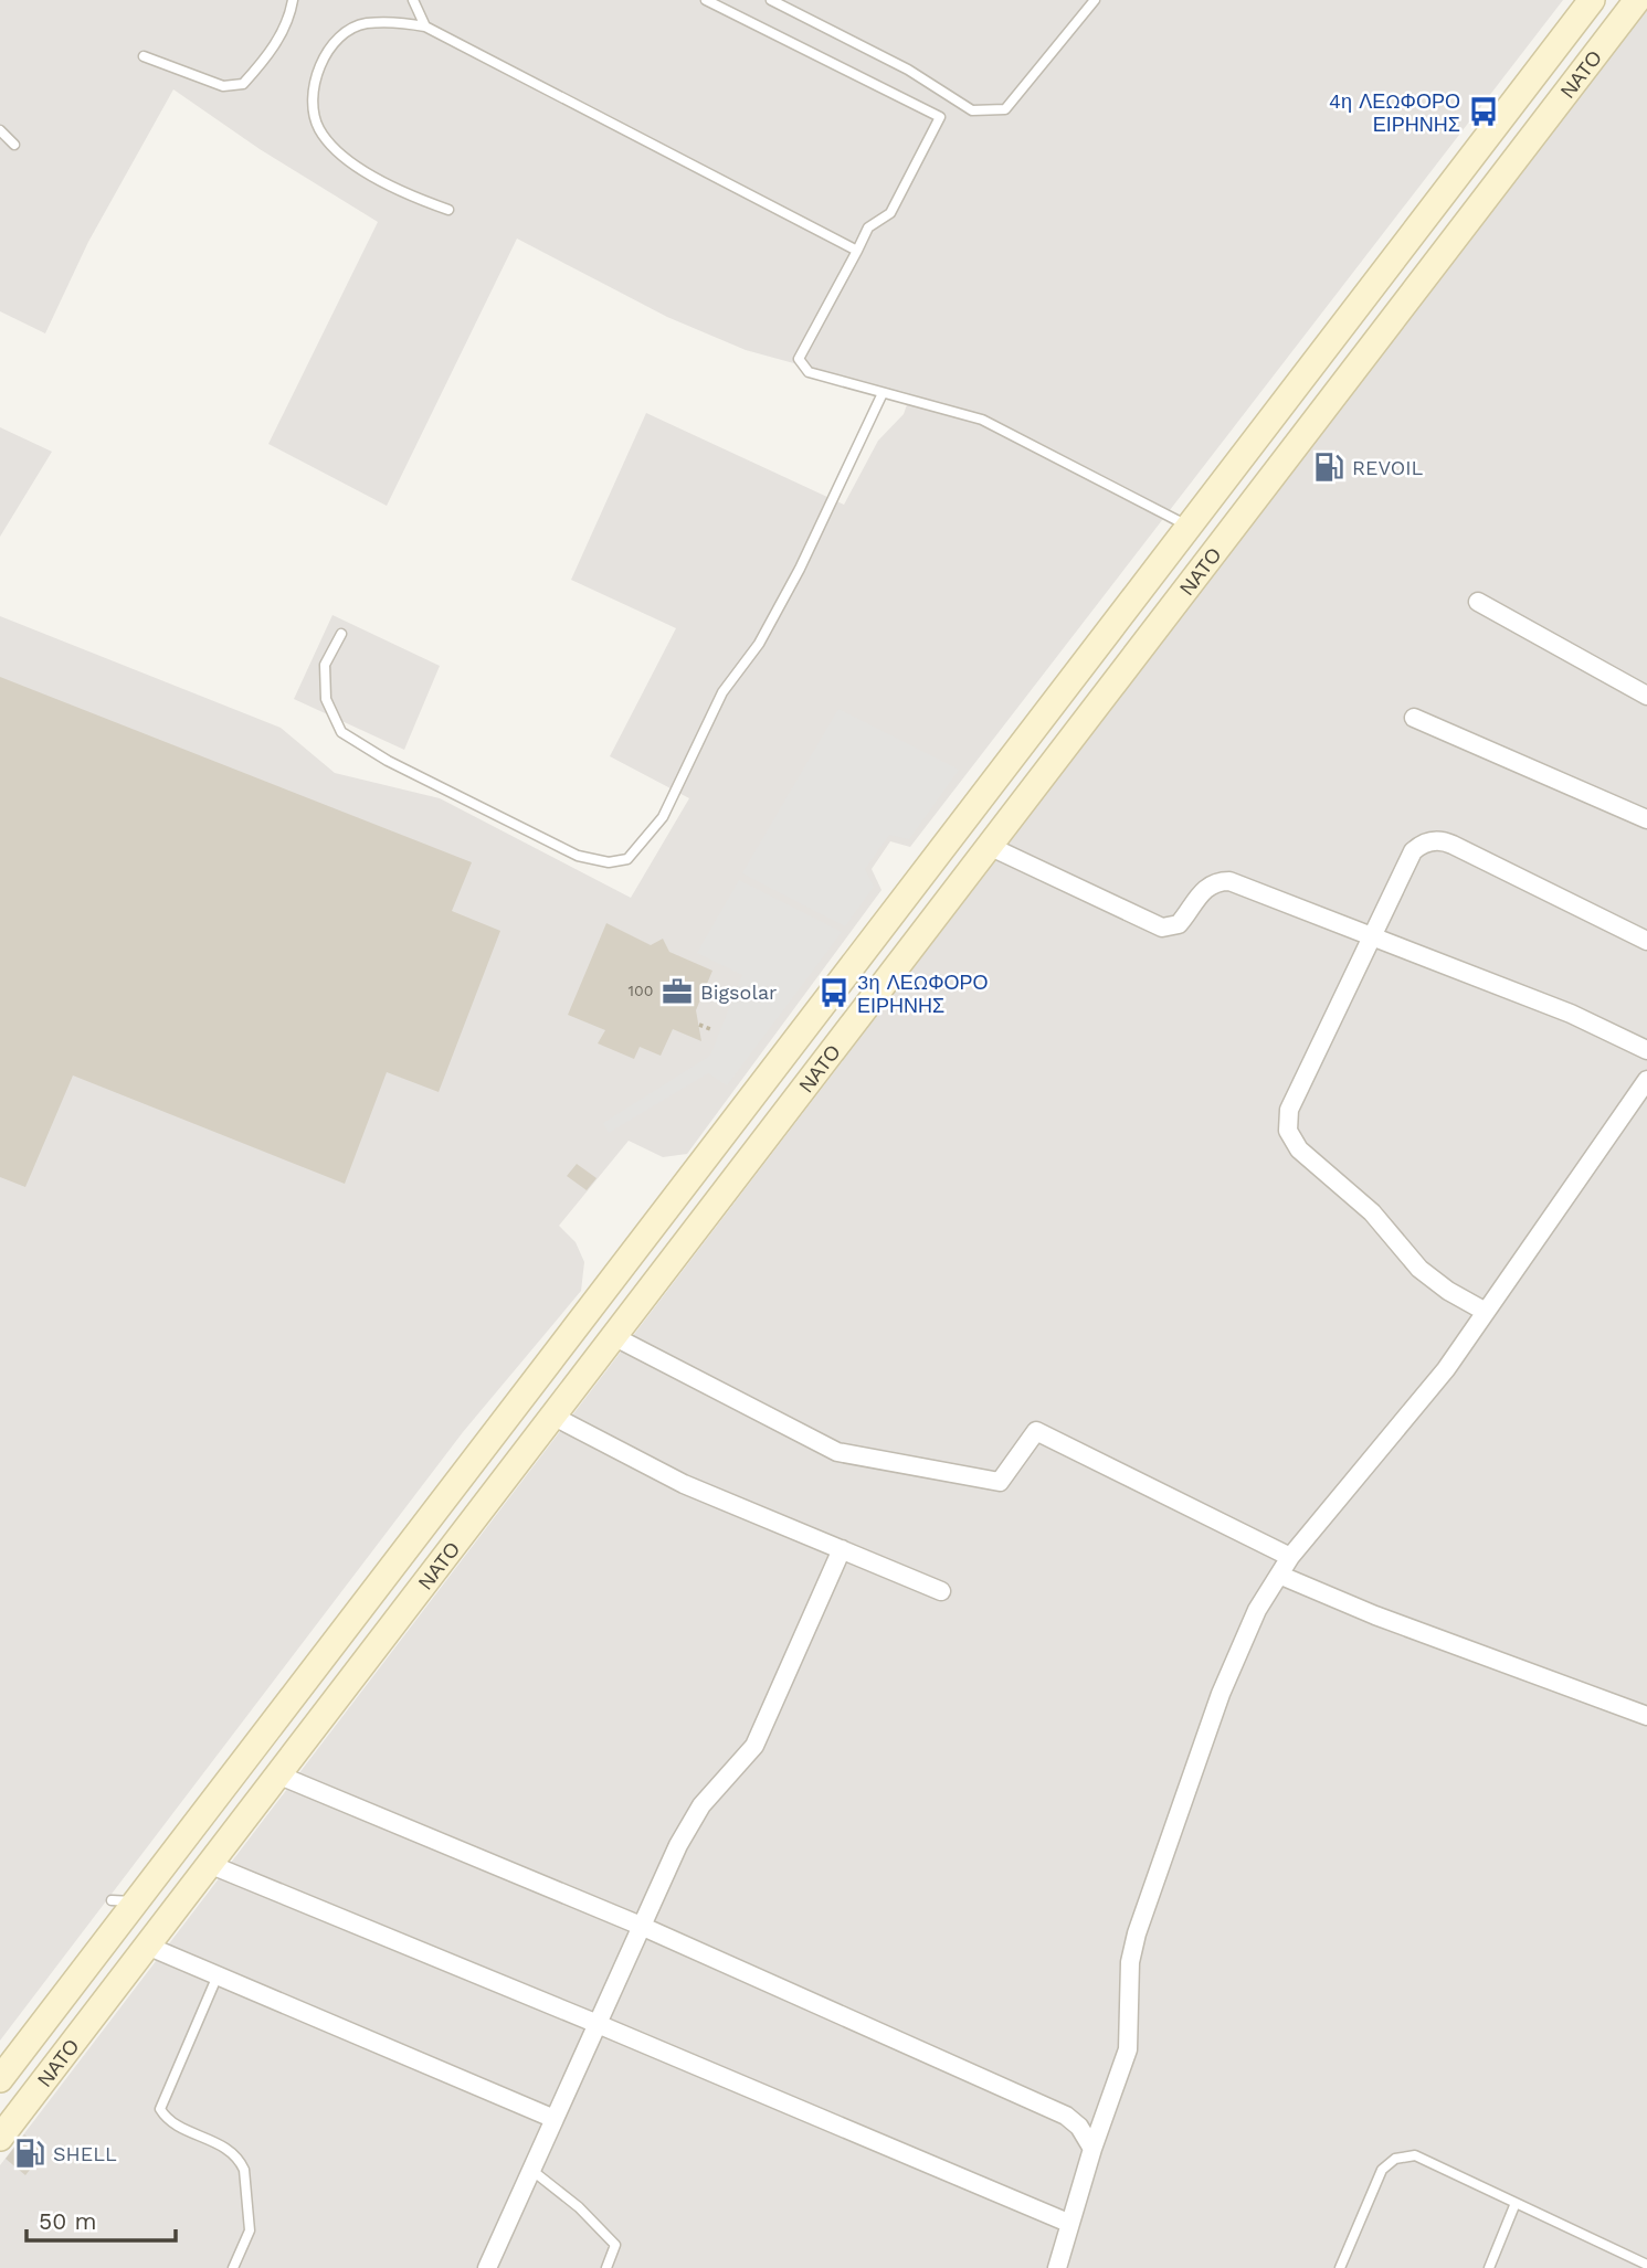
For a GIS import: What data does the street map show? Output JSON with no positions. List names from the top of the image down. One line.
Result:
{"streets":{"main road":["ΝΑΤΟ"]},"places":{"bus stop":["4η ΛΕΩΦΟΡΟ ΕΙΡΗΝΗΣ","3η ΛΕΩΦΟΡΟ ΕΙΡΗΝΗΣ"],"fuel station":["REVOIL","SHELL"],"office":["Bigsolar"]},"house_numbers":["100"],"scale_bar":"50 m"}
